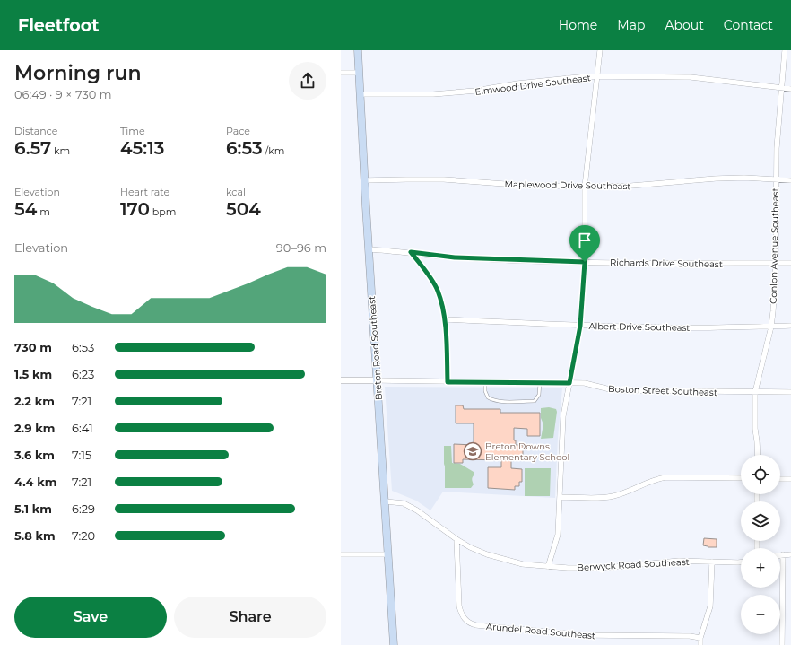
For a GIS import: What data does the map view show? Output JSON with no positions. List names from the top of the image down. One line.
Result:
{"streets":{"main road":["Breton Road Southeast"],"street":["Elmwood Drive Southeast","Maplewood Drive Southeast","Conlon Avenue Southeast","Richards Drive Southeast","Albert Drive Southeast","Boston Street Southeast","Berwyck Road Southeast","Arundel Road Southeast"]},"crossings":[["Elmwood Drive Southeast","Conlon Avenue Southeast"],["Elmwood Drive Southeast","Breton Road Southeast"],["Maplewood Drive Southeast","Conlon Avenue Southeast"],["Maplewood Drive Southeast","Breton Road Southeast"],["Conlon Avenue Southeast","Richards Drive Southeast"],["Conlon Avenue Southeast","Albert Drive Southeast"],["Conlon Avenue Southeast","Boston Street Southeast"],["Richards Drive Southeast","Breton Road Southeast"],["Breton Road Southeast","Boston Street Southeast"],["Breton Road Southeast","Berwyck Road Southeast"],["Berwyck Road Southeast","Arundel Road Southeast"]],"places":{"school or university":["Breton Downs Elementary School"]},"page":{"header":"Fleetfoot","nav":["Home","Map","About","Contact"],"heading":["Morning run","06:49 · 9 × 730 m"],"stats":[["Distance","6.57 km"],["Time","45:13"],["Pace","6:53 /km"],["Elevation","54 m"],["Heart rate","170 bpm"],["kcal","504"]],"chart":["Elevation","90–96 m"],"list":[{"name":"730 m","note":"6:53"},{"name":"1.5 km","note":"6:23"},{"name":"2.2 km","note":"7:21"},{"name":"2.9 km","note":"6:41"},{"name":"3.6 km","note":"7:15"},{"name":"4.4 km","note":"7:21"},{"name":"5.1 km","note":"6:29"},{"name":"5.8 km","note":"7:20"}],"map_buttons":["+","−"],"buttons":["Save","Share"]}}
